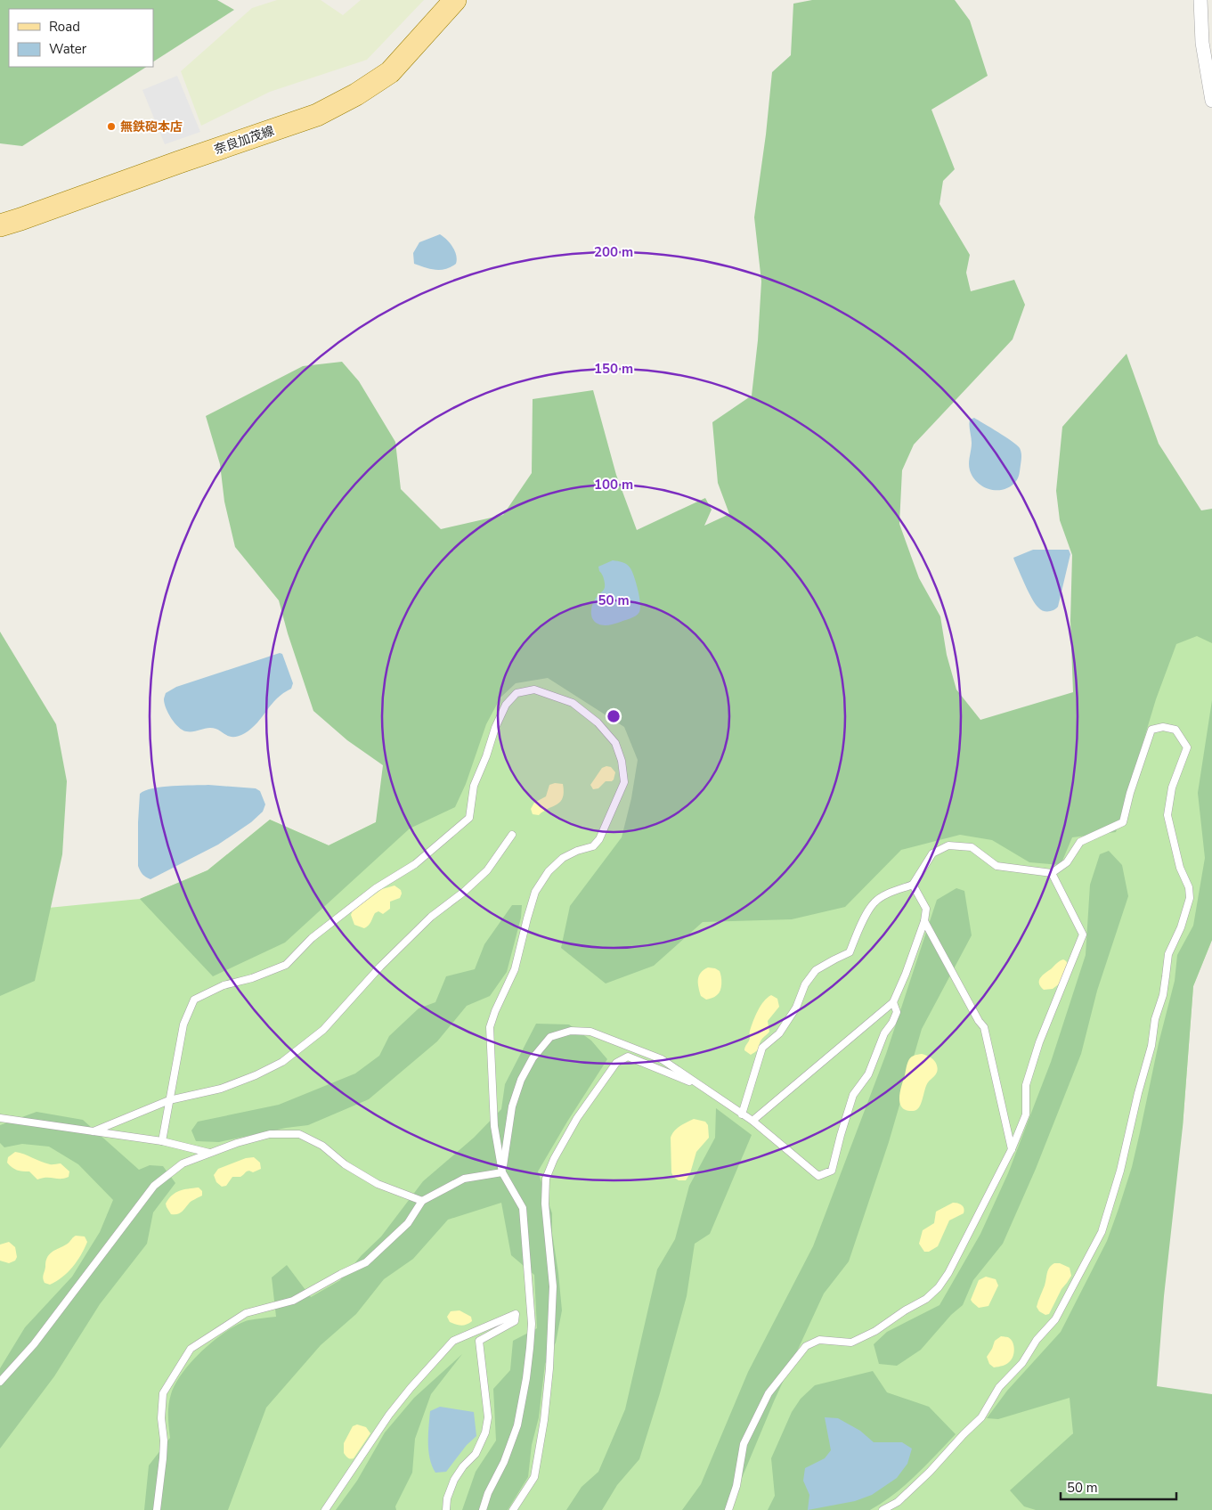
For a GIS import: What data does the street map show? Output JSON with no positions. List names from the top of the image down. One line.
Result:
{"streets":{"main road":["奈良加茂線"]},"places":["無鉄砲本店"],"legend":["Road","Water"],"scale_bar":"50 m","rings":["200 m","150 m","100 m","50 m"]}
